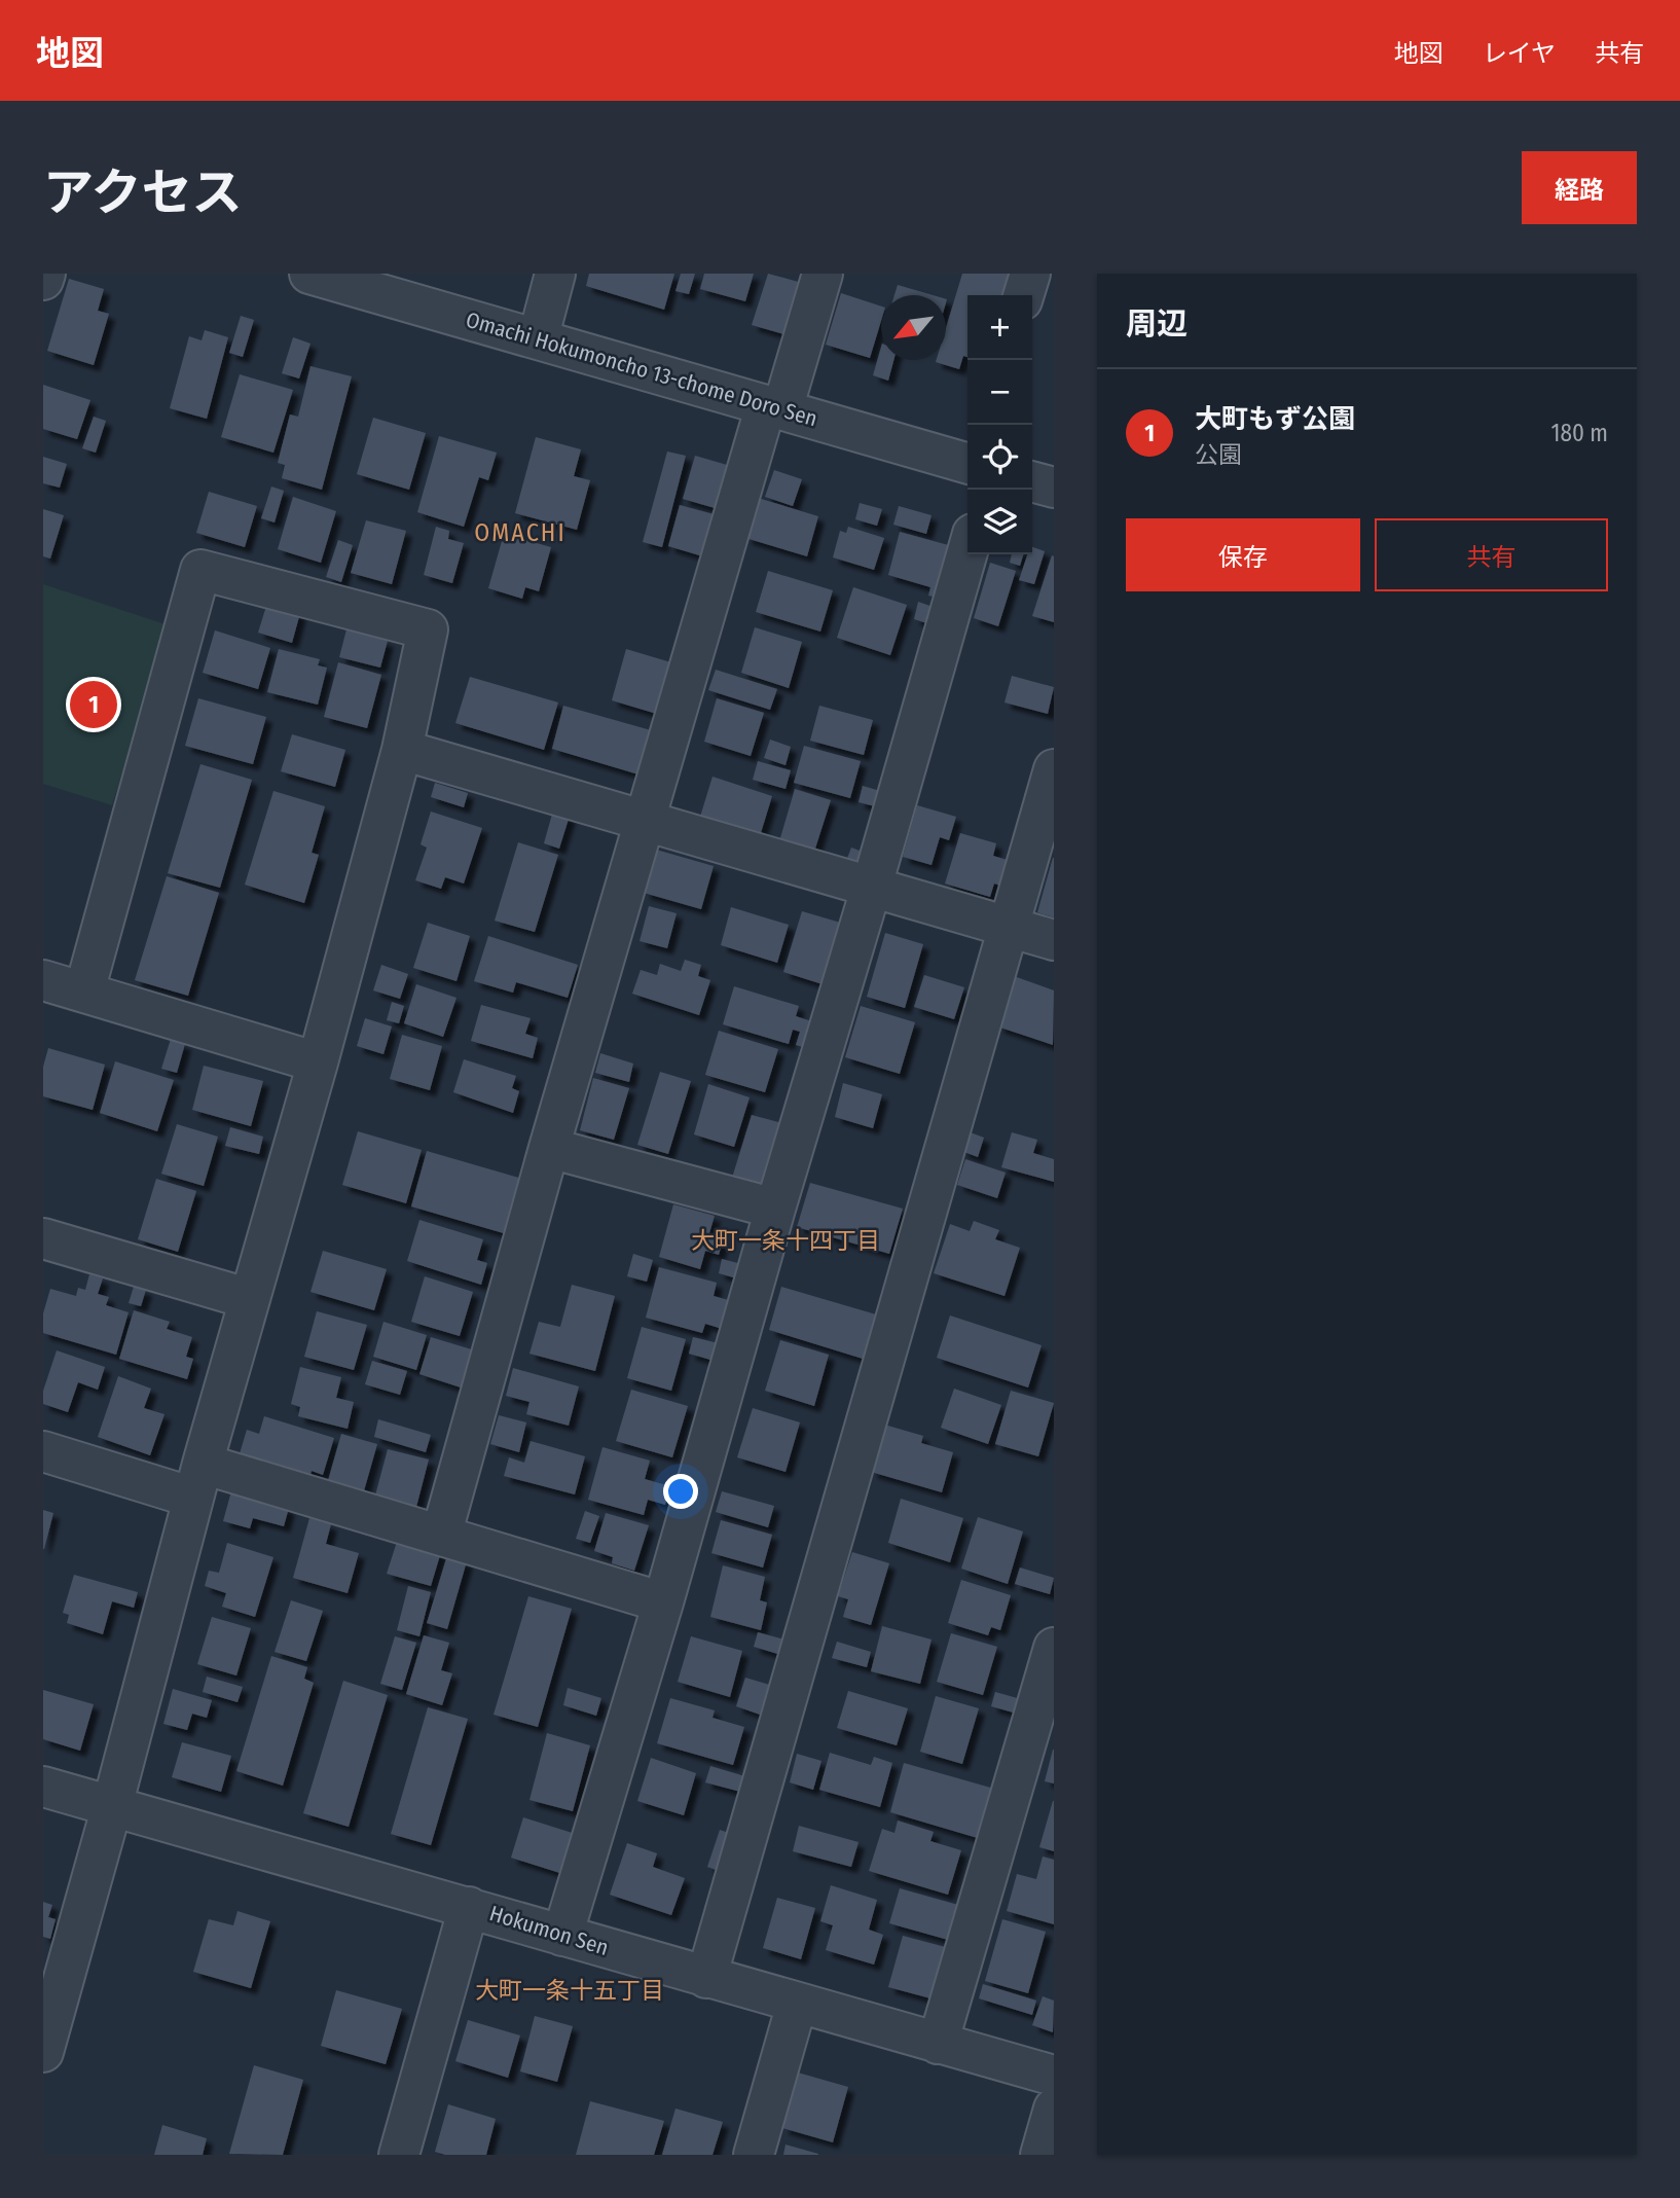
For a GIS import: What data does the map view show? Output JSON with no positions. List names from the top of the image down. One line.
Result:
{"streets":{"street":["Omachi Hokumoncho 13-chome Doro Sen","Hokumon Sen"]},"districts":["OMACHI","大町一条十四丁目","大町一条十五丁目"],"north":"bottom left","page":{"header":"地図","nav":["地図","レイヤ","共有"],"title":"アクセス","buttons":["経路",["保存","共有"]],"heading":"周辺","map_buttons":["+","−"],"list":[{"mark":"1","name":"大町もず公園","note":"公園","value":"180 m"}],"pins":"1"}}
